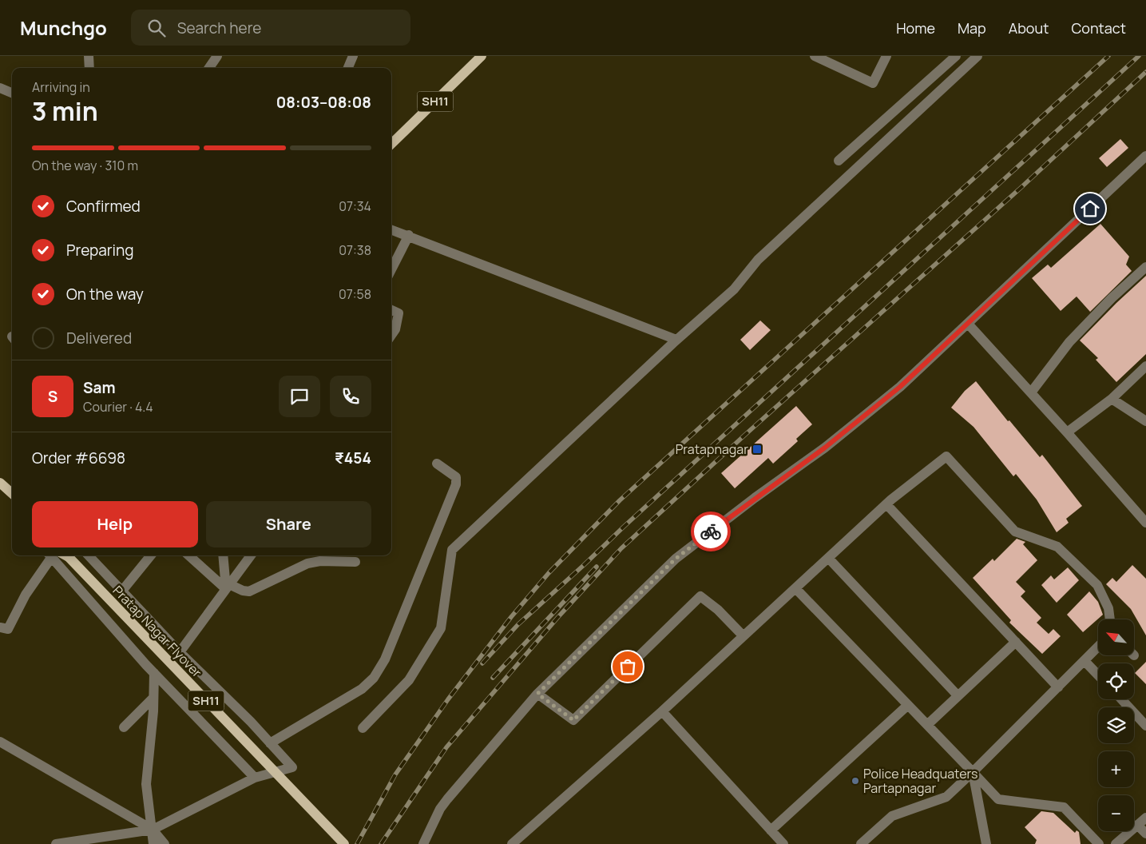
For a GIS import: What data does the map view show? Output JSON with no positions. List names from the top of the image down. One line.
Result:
{"streets":{"main road":["SH11","Pratap Nagar Flyover"]},"places":{"transit":["Pratapnagar"],"other":["Police Headquaters Partapnagar"]},"north":"top left","page":{"header":"Munchgo","search":"Search here","nav":["Home","Map","About","Contact"],"heading":["3 min","Arriving in","08:03–08:08"],"panel":["Sam","Courier · 4.4","Order #6698","₹454"],"bar":"On the way · 310 m","list":[["Confirmed","07:34"],["Preparing","07:38"],["On the way","07:58"],"Delivered"],"round":"S","buttons":["Help","Share"],"map_buttons":["+","−"]}}
